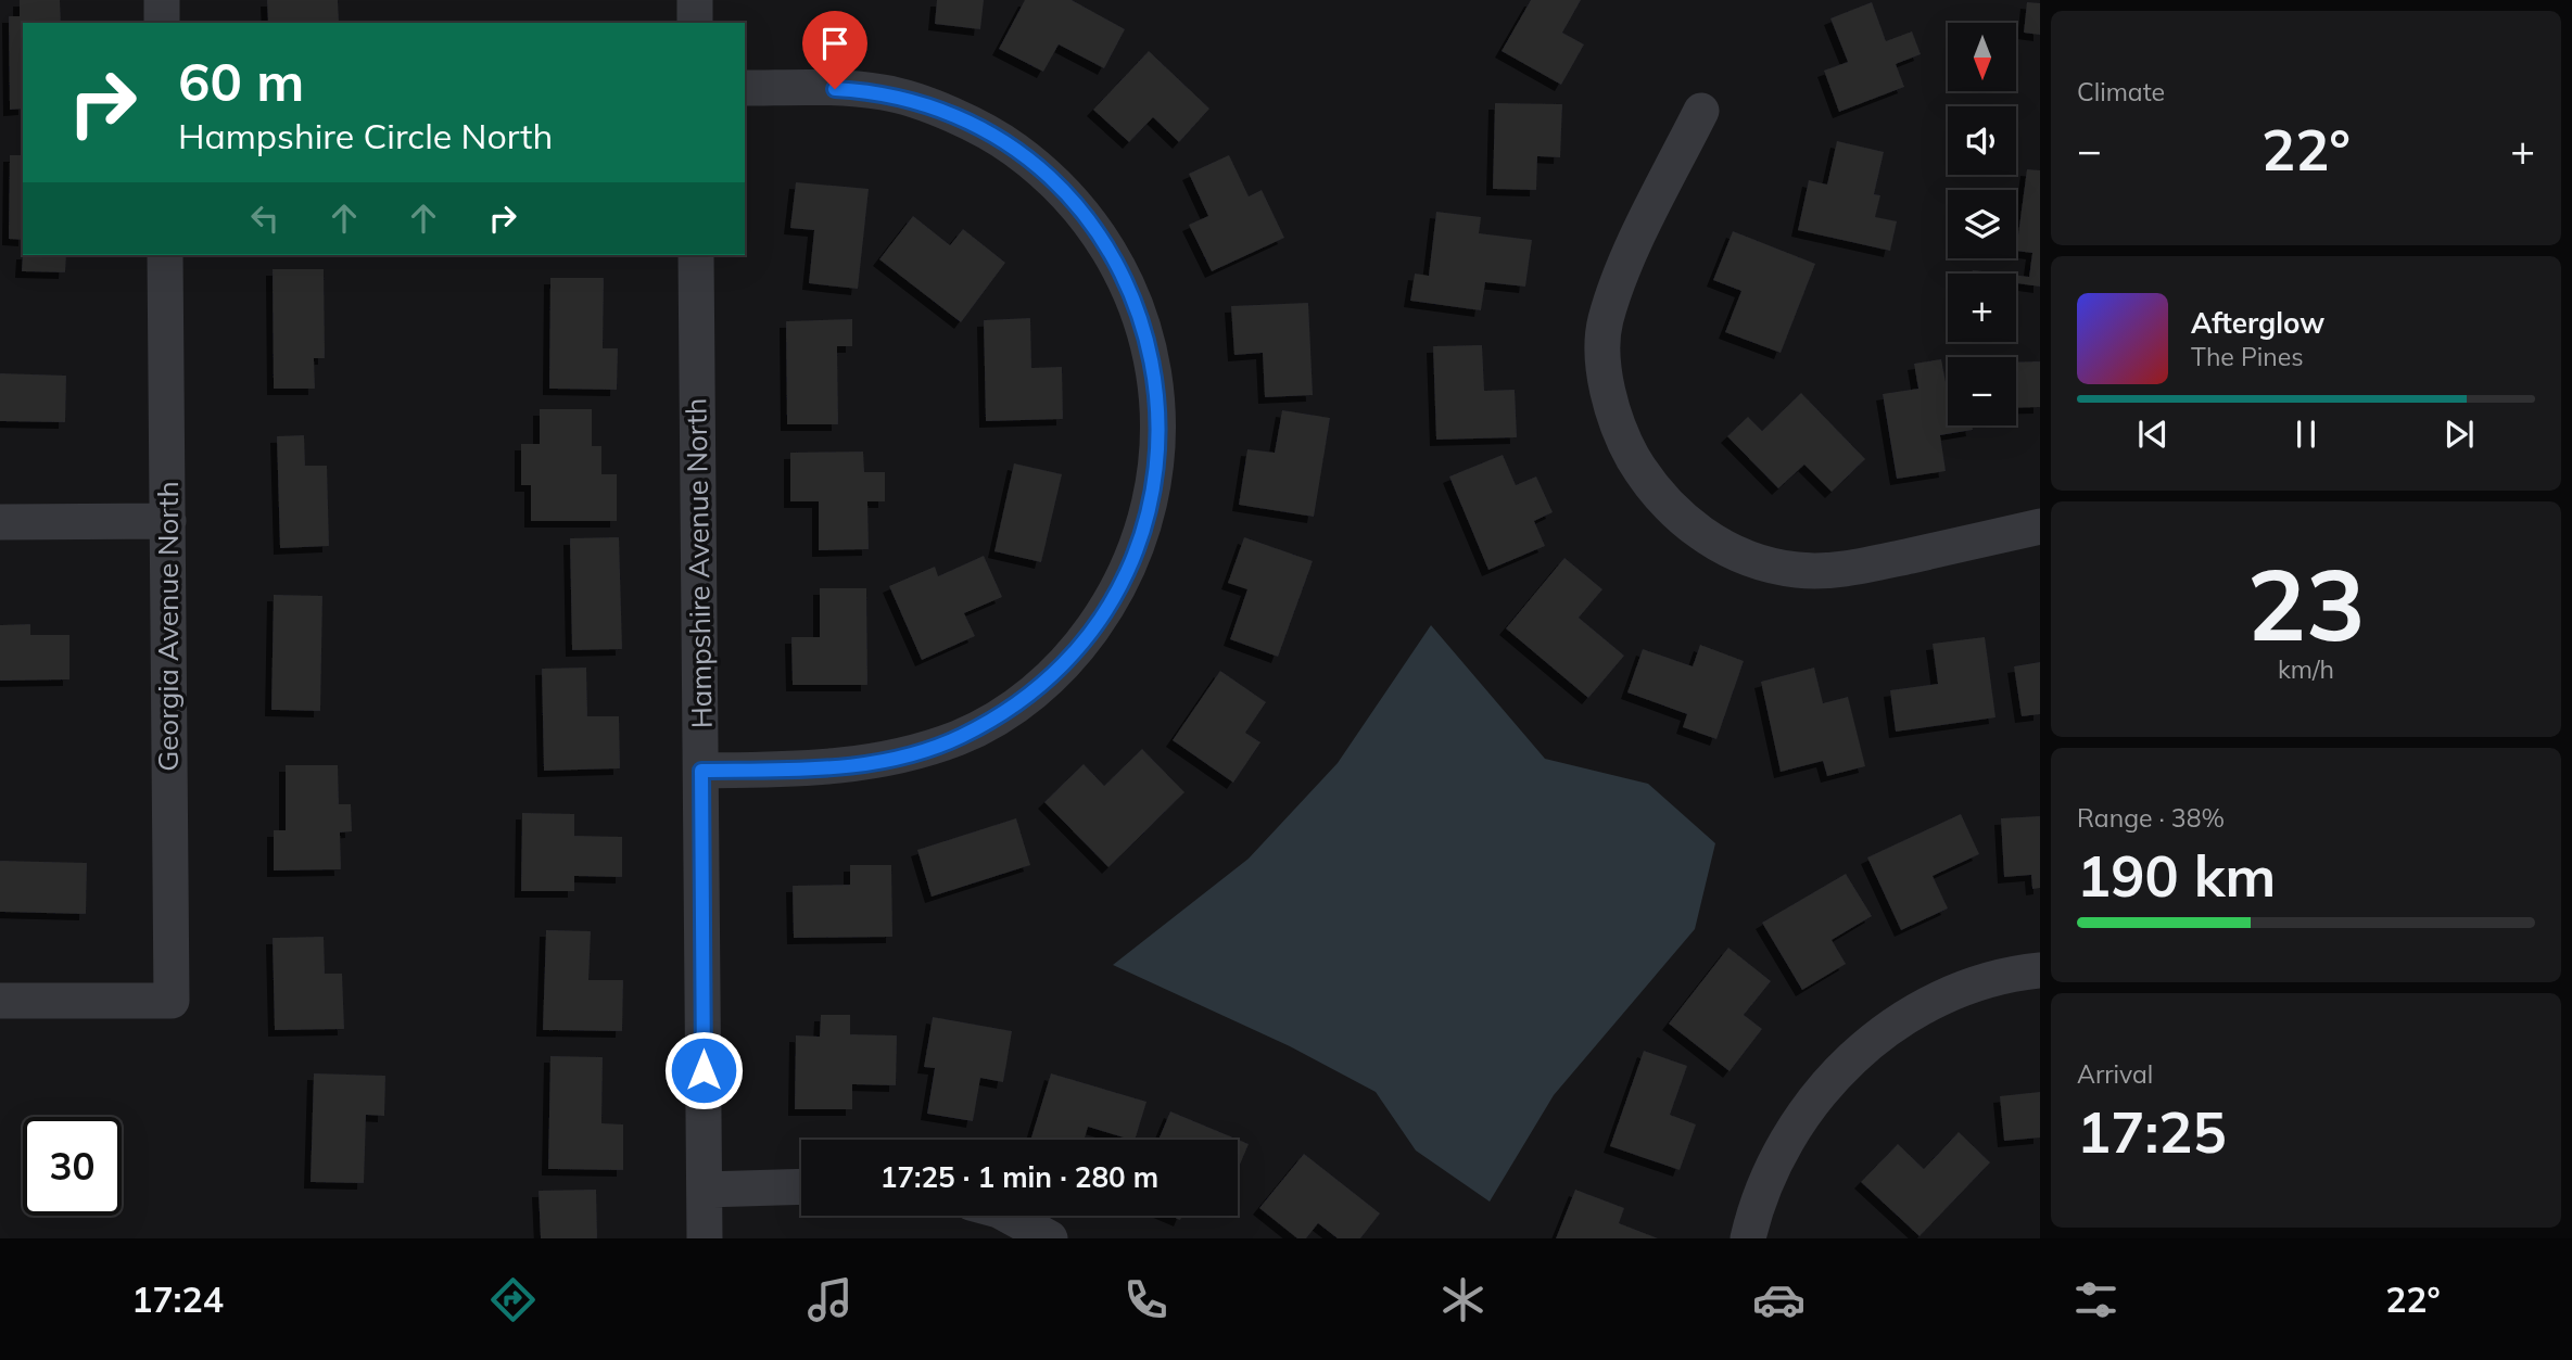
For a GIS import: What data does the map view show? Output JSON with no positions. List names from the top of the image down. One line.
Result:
{"streets":{"street":["Hampshire Avenue North","Georgia Avenue North"]},"north":"bottom","page":{"tile":["Climate",["23","km/h"],["Range · 38%","190 km"],["Arrival","17:25"]],"map_buttons":["+","−"],"turn":["60 m","Hampshire Circle North"],"heat":["−","22°","+"],"song":["Afterglow","The Pines"],"limit":"30","trip":"17:25 · 1 min · 280 m","tabs":["17:24","22°"]}}
